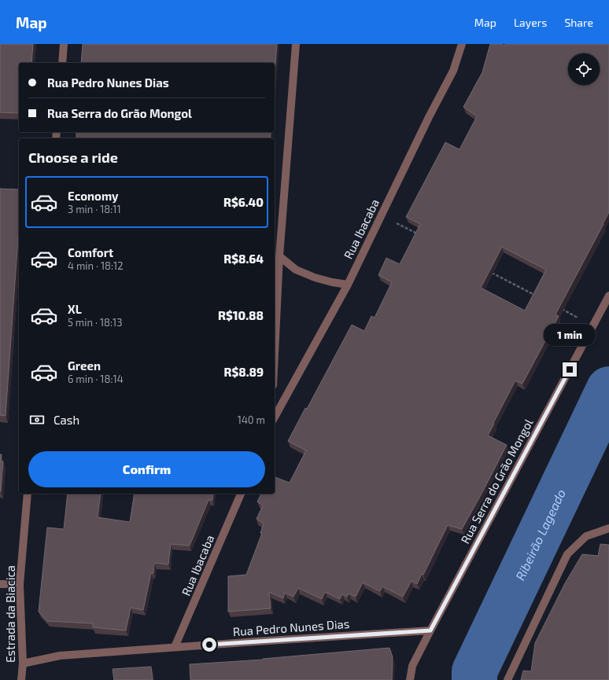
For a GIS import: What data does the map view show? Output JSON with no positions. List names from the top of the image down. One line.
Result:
{"streets":{"street":["Rua Ibacaba","Rua Serra do Grão Mongol","Estrada da Biacica","Rua Pedro Nunes Dias"]},"crossings":[["Rua Ibacaba","Rua Pedro Nunes Dias"],["Rua Serra do Grão Mongol","Rua Pedro Nunes Dias"],["Estrada da Biacica","Rua Pedro Nunes Dias"]],"water":["Ribeirão Lageado"],"page":{"header":"Map","nav":["Map","Layers","Share"],"banner":["Rua Pedro Nunes Dias","Rua Serra do Grão Mongol"],"heading":"Choose a ride","list":[{"name":"Economy","note":"3 min · 18:11","value":"R$6.40"},{"name":"Comfort","note":"4 min · 18:12","value":"R$8.64"},{"name":"XL","note":"5 min · 18:13","value":"R$10.88"},{"name":"Green","note":"6 min · 18:14","value":"R$8.89"}],"bubble":"1 min","pay":["Cash","140 m"],"buttons":"Confirm"}}
